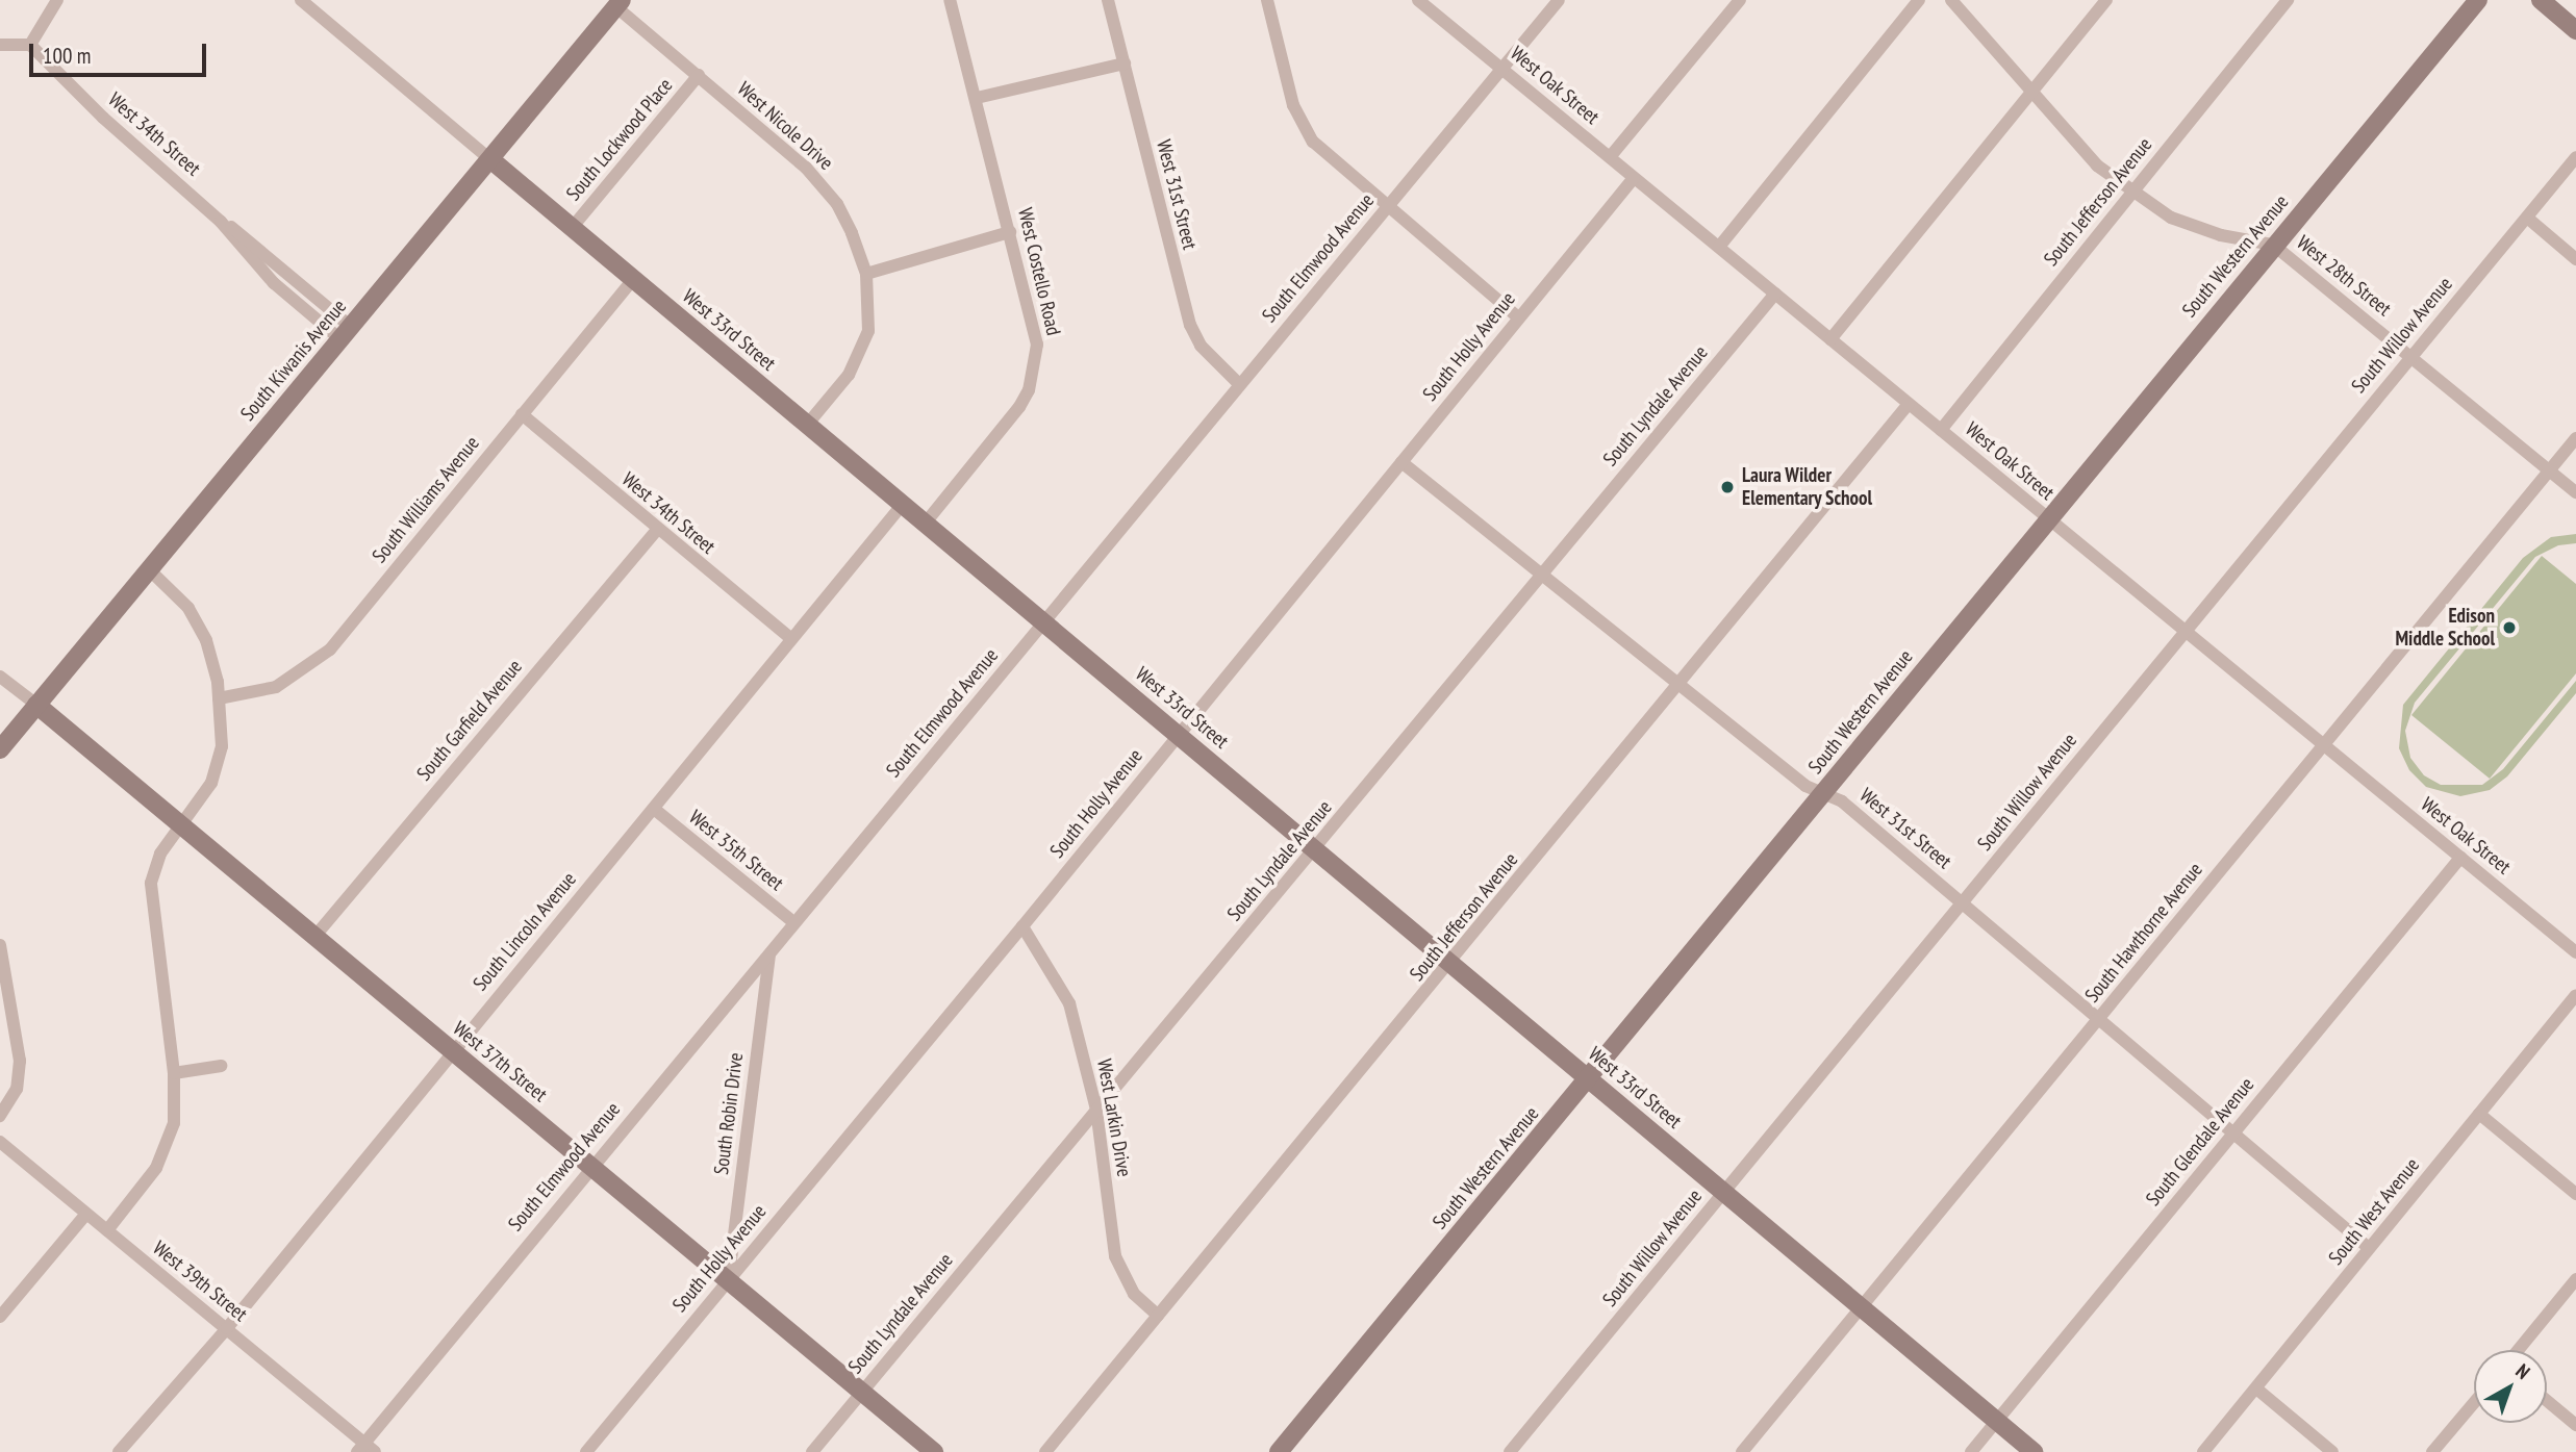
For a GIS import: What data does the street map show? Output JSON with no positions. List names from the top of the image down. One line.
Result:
{"streets":{"street":["West Oak Street","West Nicole Drive","West 34th Street","South Lockwood Place","West 31st Street","South Jefferson Avenue","South Western Avenue","South Elmwood Avenue","West Costello Road","West 28th Street","West 33rd Street","South Willow Avenue","South Holly Avenue","South Kiwanis Avenue","South Lyndale Avenue","South Williams Avenue","South Garfield Avenue","West 35th Street","South Lincoln Avenue","South Hawthorne Avenue","West 37th Street","South Robin Drive","West Larkin Drive","South Glendale Avenue","South West Avenue","West 39th Street"]},"crossings":[["West Oak Street","South Jefferson Avenue"],["West Oak Street","South Western Avenue"],["West Oak Street","South Elmwood Avenue"],["West Oak Street","South Willow Avenue"],["West Oak Street","South Holly Avenue"],["West Oak Street","South Lyndale Avenue"],["West Oak Street","South Hawthorne Avenue"],["West Oak Street","South Glendale Avenue"],["West Nicole Drive","South Lockwood Place"],["West Nicole Drive","West 33rd Street"],["West Nicole Drive","South Kiwanis Avenue"],["West 34th Street","South Kiwanis Avenue"],["West 34th Street","South Williams Avenue"],["West 34th Street","South Garfield Avenue"],["West 34th Street","South Lincoln Avenue"],["South Lockwood Place","West 33rd Street"],["West 31st Street","South Jefferson Avenue"],["West 31st Street","South Western Avenue"],["West 31st Street","South Elmwood Avenue"],["West 31st Street","South Willow Avenue"],["West 31st Street","South Holly Avenue"],["West 31st Street","South Lyndale Avenue"],["West 31st Street","South Hawthorne Avenue"],["West 31st Street","South Glendale Avenue"],["West 31st Street","South West Avenue"],["South Jefferson Avenue","West 28th Street"],["South Jefferson Avenue","West 33rd Street"],["South Jefferson Avenue","West Larkin Drive"],["South Western Avenue","West 28th Street"],["South Western Avenue","West 33rd Street"],["South Elmwood Avenue","West 33rd Street"],["South Elmwood Avenue","West 35th Street"],["South Elmwood Avenue","West 37th Street"],["South Elmwood Avenue","South Robin Drive"],["South Elmwood Avenue","West 39th Street"],["West Costello Road","West 33rd Street"],["West 28th Street","South Willow Avenue"],["West 28th Street","South Hawthorne Avenue"],["West 33rd Street","South Willow Avenue"],["West 33rd Street","South Holly Avenue"],["West 33rd Street","South Kiwanis Avenue"],["West 33rd Street","South Lyndale Avenue"],["West 33rd Street","South Williams Avenue"],["West 33rd Street","South Lincoln Avenue"],["West 33rd Street","South Hawthorne Avenue"],["West 33rd Street","South Glendale Avenue"],["South Holly Avenue","West 37th Street"],["South Holly Avenue","South Robin Drive"],["South Holly Avenue","West Larkin Drive"],["South Kiwanis Avenue","West 37th Street"],["South Lyndale Avenue","West 37th Street"],["South Lyndale Avenue","West Larkin Drive"],["South Garfield Avenue","West 37th Street"],["West 35th Street","South Lincoln Avenue"],["South Lincoln Avenue","West 37th Street"],["South Lincoln Avenue","West 39th Street"],["West 37th Street","South Robin Drive"]],"places":["Laura Wilder Elementary School","Edison Middle School"],"scale_bar":"100 m","north":"top right"}
